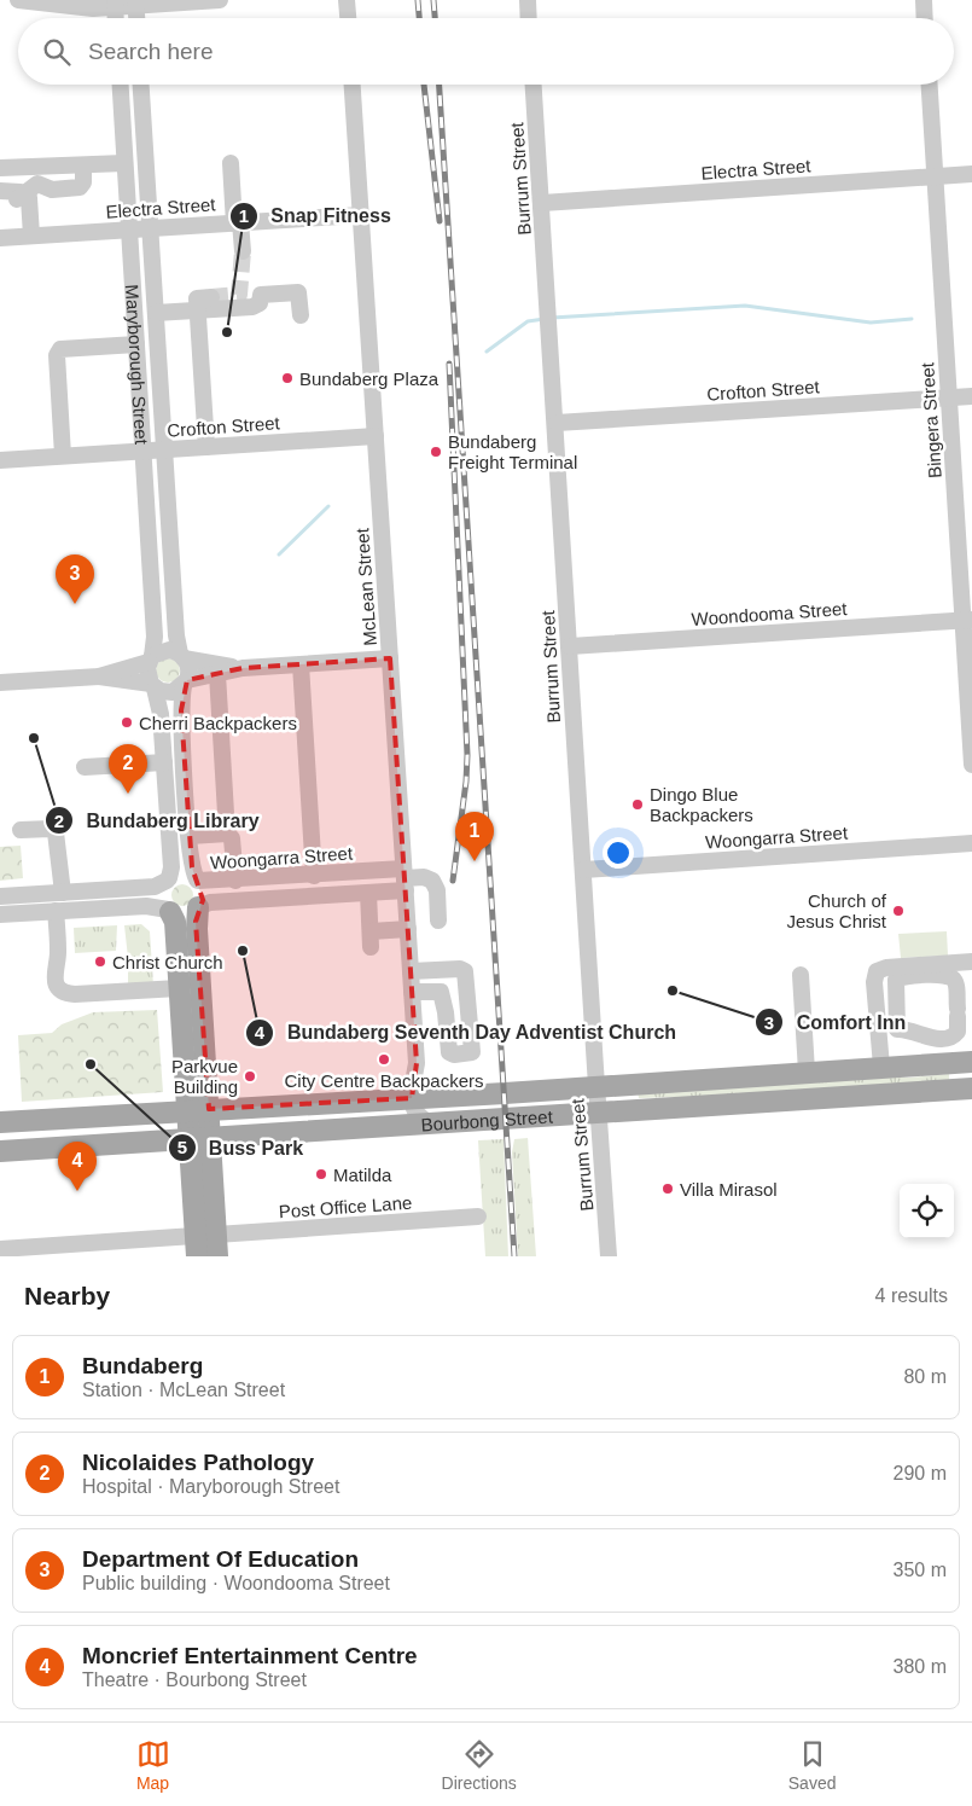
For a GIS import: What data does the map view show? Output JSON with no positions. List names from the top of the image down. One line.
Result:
{"streets":{"main road":["Bourbong Street"],"street":["Electra Street","Burrum Street","Maryborough Street","Crofton Street","Bingera Street","McLean Street","Woondooma Street","Woongarra Street","Post Office Lane"]},"crossings":[["Electra Street","Burrum Street"],["Electra Street","Maryborough Street"],["Electra Street","Bingera Street"],["Electra Street","McLean Street"],["Burrum Street","Crofton Street"],["Burrum Street","Woondooma Street"],["Burrum Street","Woongarra Street"],["Burrum Street","Bourbong Street"],["Maryborough Street","Crofton Street"],["Crofton Street","Bingera Street"],["Crofton Street","McLean Street"],["Bingera Street","Woondooma Street"],["McLean Street","Woongarra Street"],["McLean Street","Bourbong Street"]],"places":["Snap Fitness","Bundaberg Plaza","Bundaberg Freight Terminal","Cherri Backpackers","Bundaberg Library","Dingo Blue Backpackers","Church of Jesus Christ","Bundaberg Seventh Day Adventist Church","Christ Church","Comfort Inn","City Centre Backpackers","Buss Park","Parkvue Building","Matilda","Villa Mirasol"],"page":{"search":"Search here","pins":["3","2","1","4"],"heading":["Nearby","4 results"],"list":[{"mark":"1","name":"Bundaberg","note":"Station · McLean Street","value":"80 m"},{"mark":"2","name":"Nicolaides Pathology","note":"Hospital · Maryborough Street","value":"290 m"},{"mark":"3","name":"Department Of Education","note":"Public building · Woondooma Street","value":"350 m"},{"mark":"4","name":"Moncrief Entertainment Centre","note":"Theatre · Bourbong Street","value":"380 m"}],"nav":["Map","Directions","Saved"]}}
